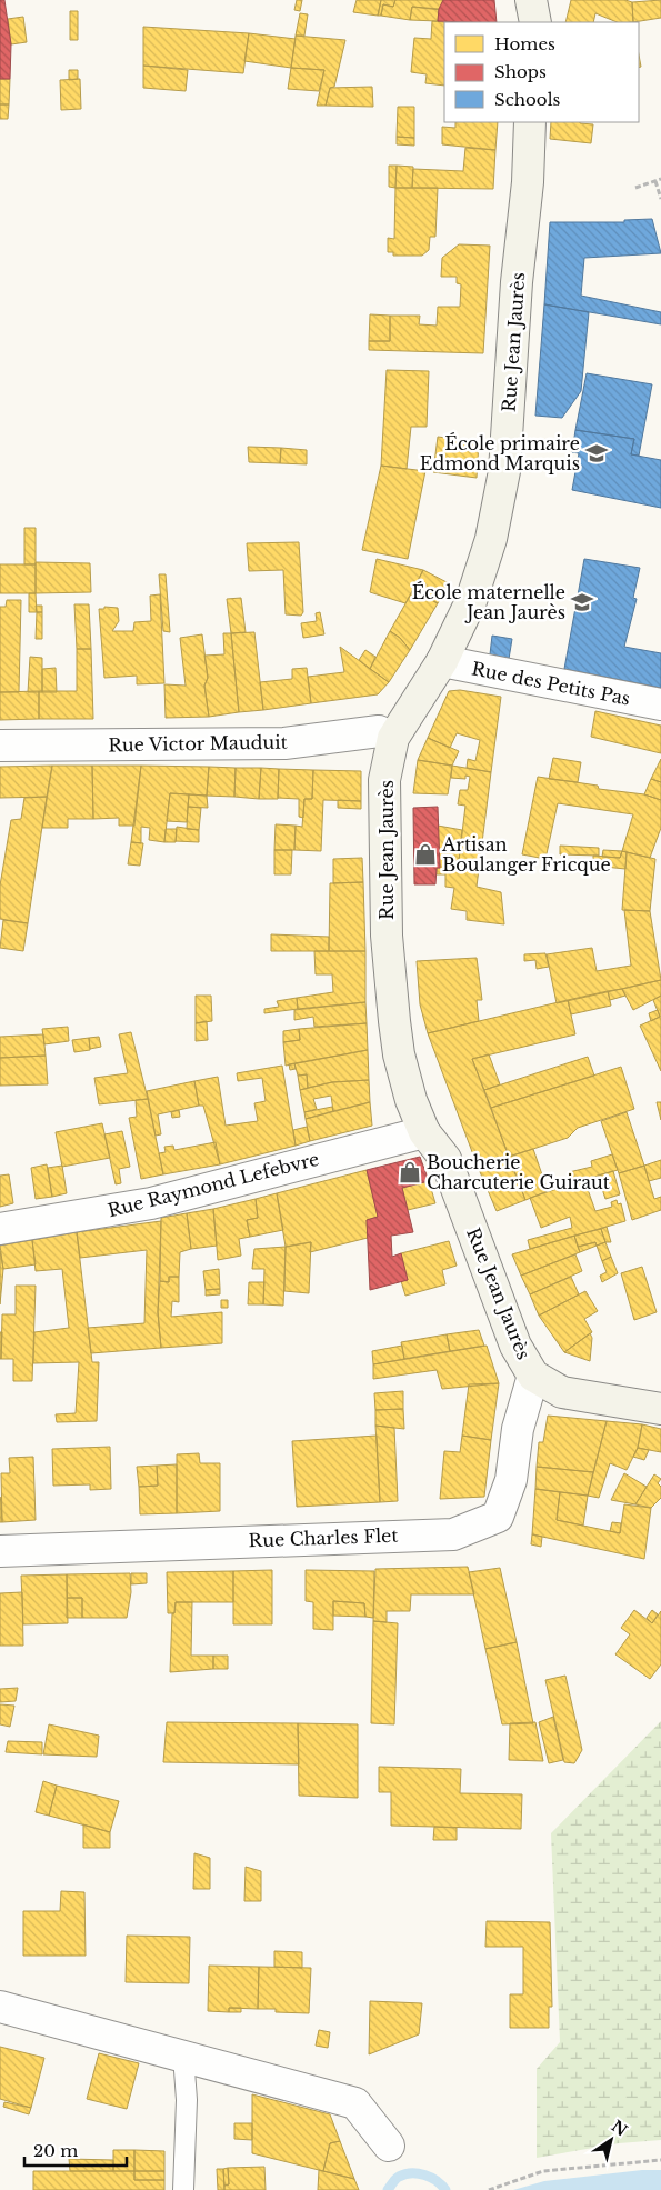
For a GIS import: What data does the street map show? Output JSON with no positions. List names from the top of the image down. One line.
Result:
{"streets":{"street":["Rue Jean Jaurès","Rue des Petits Pas","Rue Victor Mauduit","Rue Raymond Lefebvre","Rue Charles Flet"]},"crossings":[["Rue Jean Jaurès","Rue des Petits Pas"],["Rue Jean Jaurès","Rue Victor Mauduit"],["Rue Jean Jaurès","Rue Raymond Lefebvre"],["Rue Jean Jaurès","Rue Charles Flet"]],"places":{"school or university":["École primaire Edmond Marquis","École maternelle Jean Jaurès"],"shop":["Artisan Boulanger Fricque","Boucherie Charcuterie Guiraut"]},"legend":["Homes","Shops","Schools"],"scale_bar":"20 m","north":"top right"}
